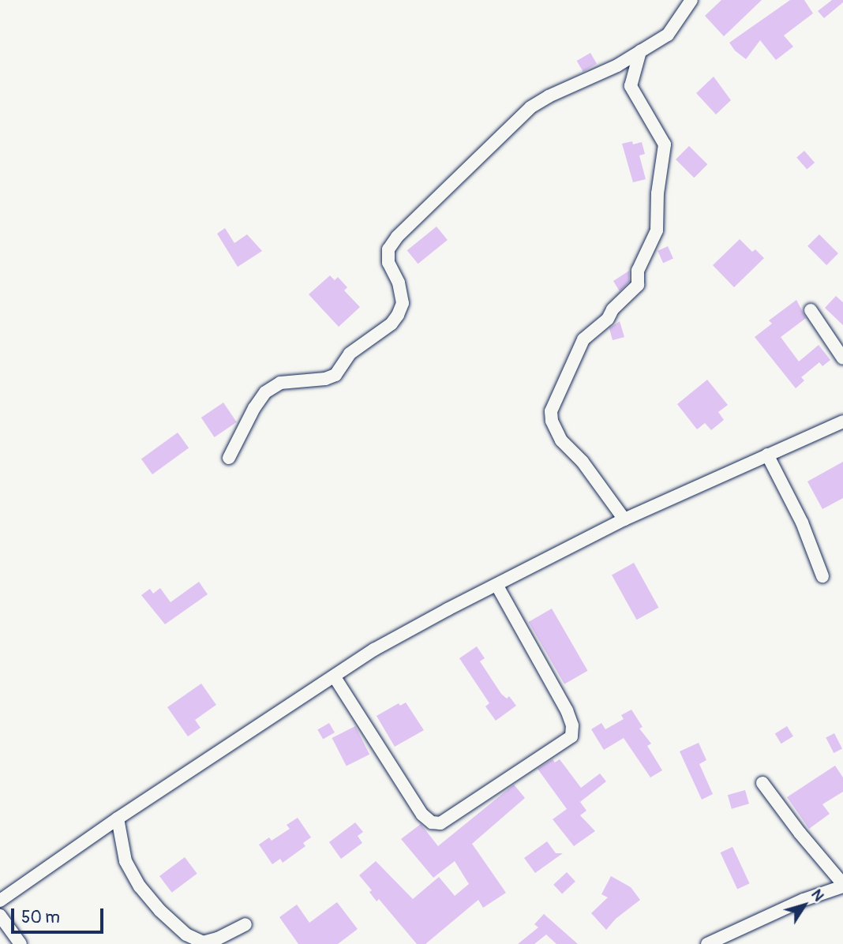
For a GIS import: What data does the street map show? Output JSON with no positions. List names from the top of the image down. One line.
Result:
{"scale_bar":"50 m","north":"top right"}
